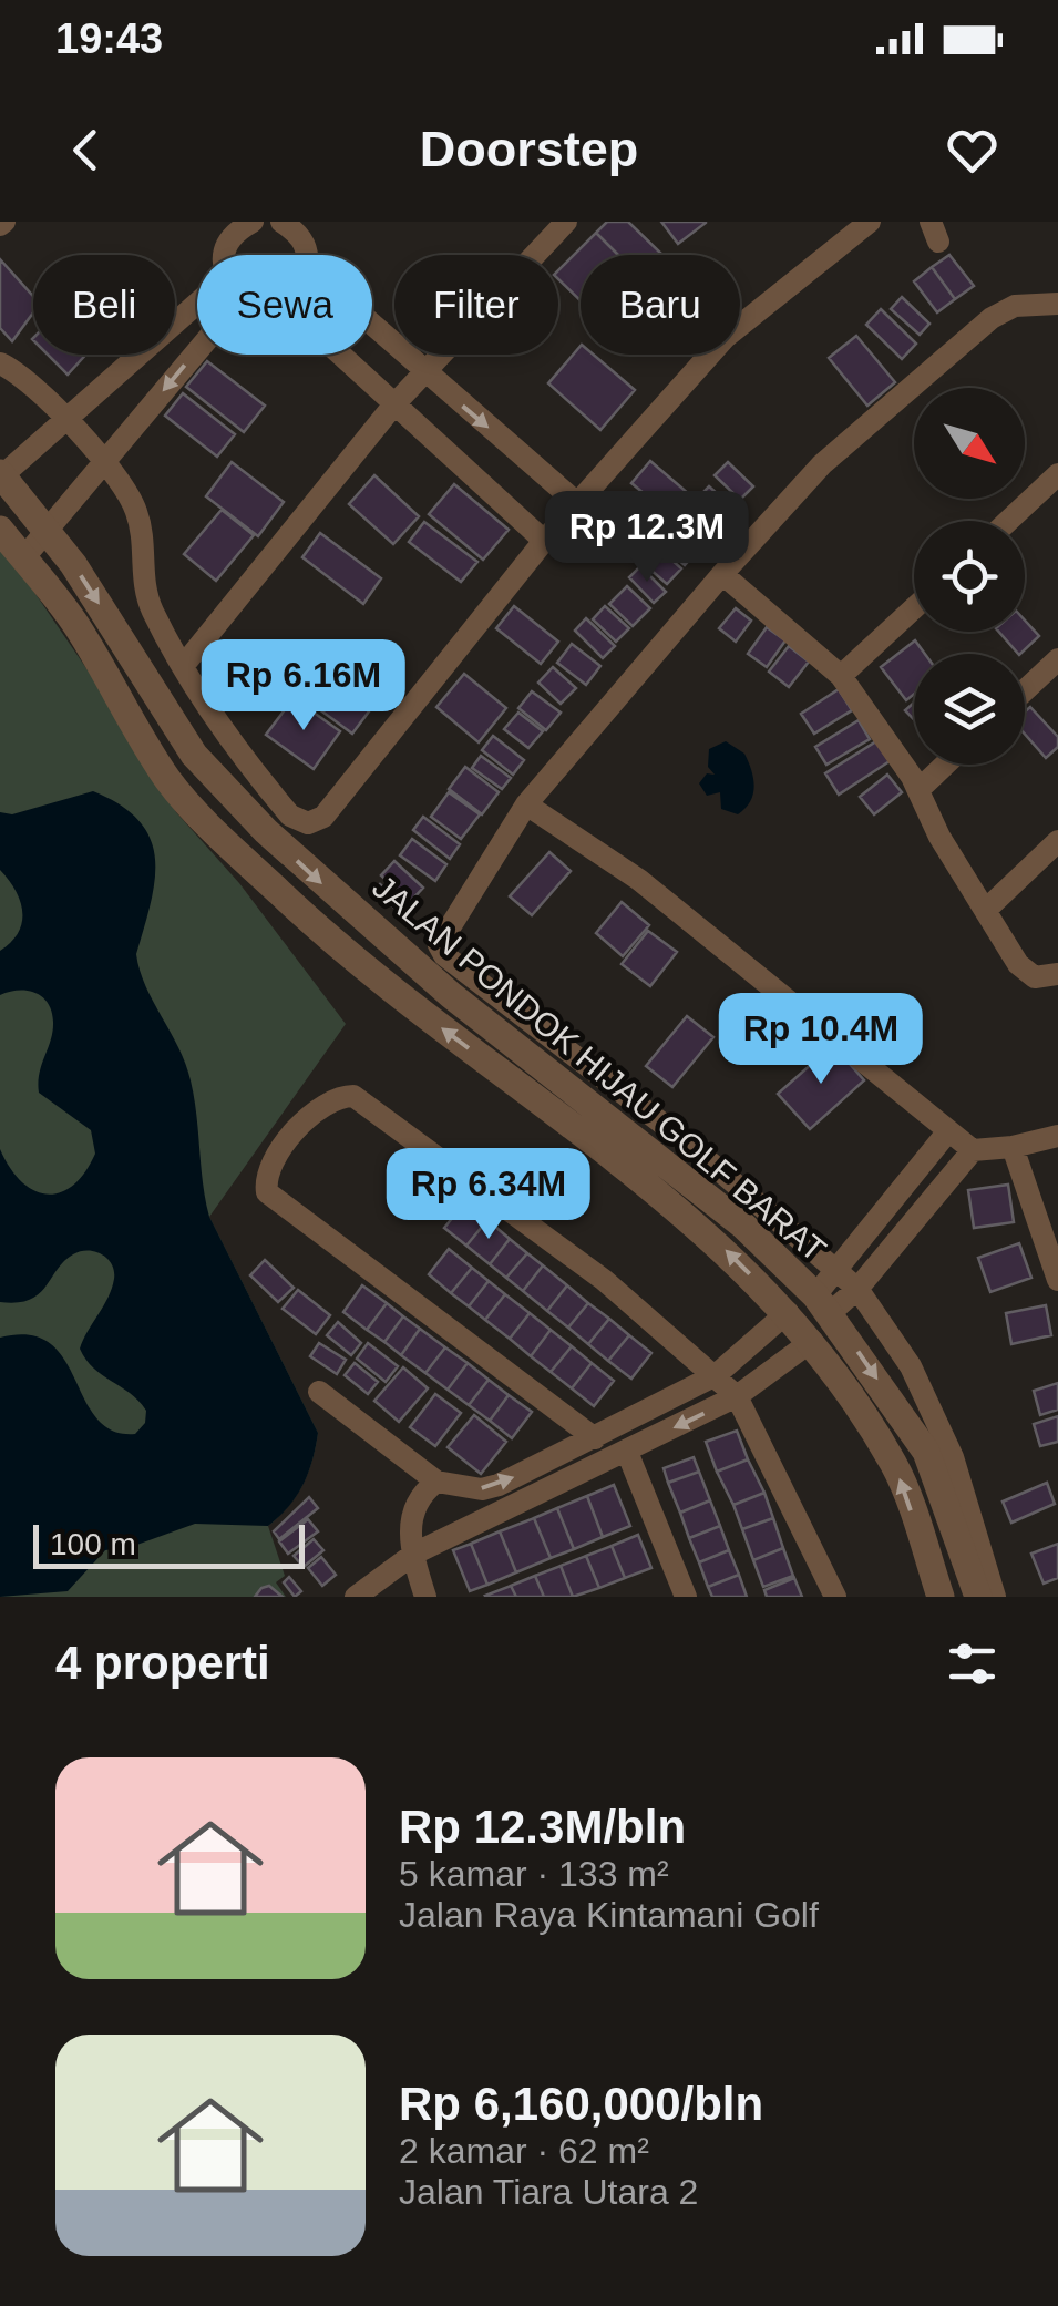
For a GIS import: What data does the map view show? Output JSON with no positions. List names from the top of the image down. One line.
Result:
{"streets":{"street":["JALAN PONDOK HIJAU GOLF BARAT"]},"scale_bar":"100 m","north":"bottom right","page":{"status":"19:43","header":"Doorstep","chip":["Beli","Sewa","Filter","Baru"],"price":["Rp 12.3M","Rp 6.16M","Rp 10.4M","Rp 6.34M"],"scale":"100 m","heading":"4 properti","list":[{"name":"Rp 12.3M/bln","note":"5 kamar · 133 m² · Jalan Raya Kintamani Golf"},{"name":"Rp 6,160,000/bln","note":"2 kamar · 62 m² · Jalan Tiara Utara 2"}]}}
